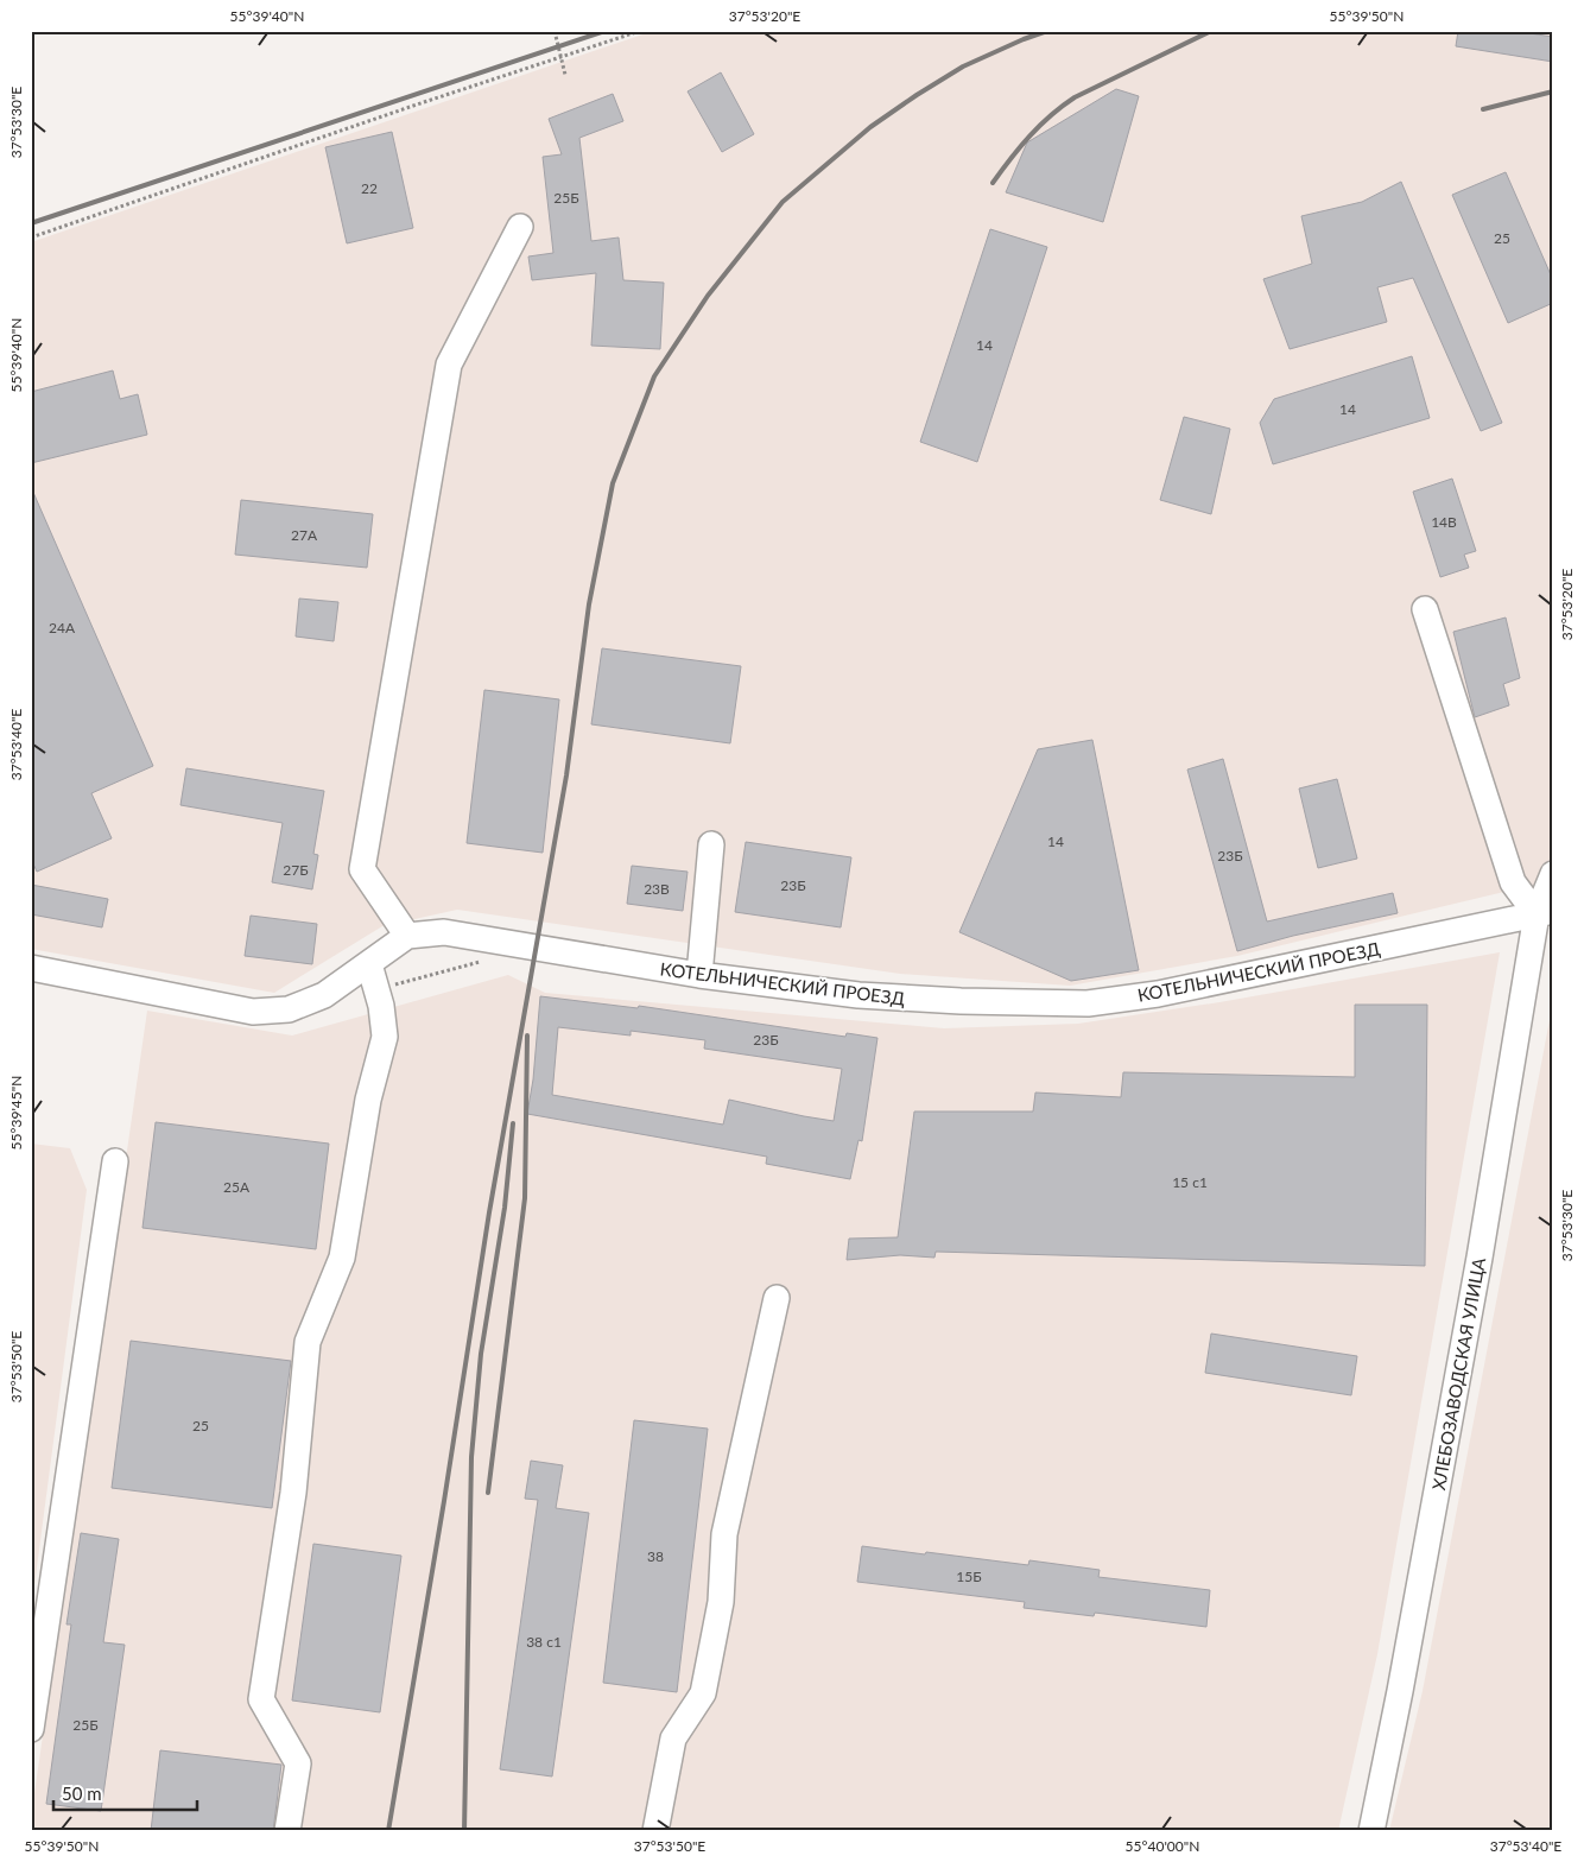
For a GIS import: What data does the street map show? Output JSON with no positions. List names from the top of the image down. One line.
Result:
{"streets":{"street":["КОТЕЛЬНИЧЕСКИЙ ПРОЕЗД","ХЛЕБОЗАВОДСКАЯ УЛИЦА"]},"crossings":[["КОТЕЛЬНИЧЕСКИЙ ПРОЕЗД","ХЛЕБОЗАВОДСКАЯ УЛИЦА"]],"house_numbers":["22","25Б","25","14","14","14В","27А","24А","14","23Б","27Б","23Б","23В","23Б","15 с1","25А","25","38","15Б","38 с1","25Б"],"scale_bar":"50 m","coordinates":["55°39'40\"N","37°53'20\"E","55°39'50\"N","37°53'30\"E","37°53'40\"E","55°39'45\"N","37°53'50\"E","55°40'00\"N"]}
